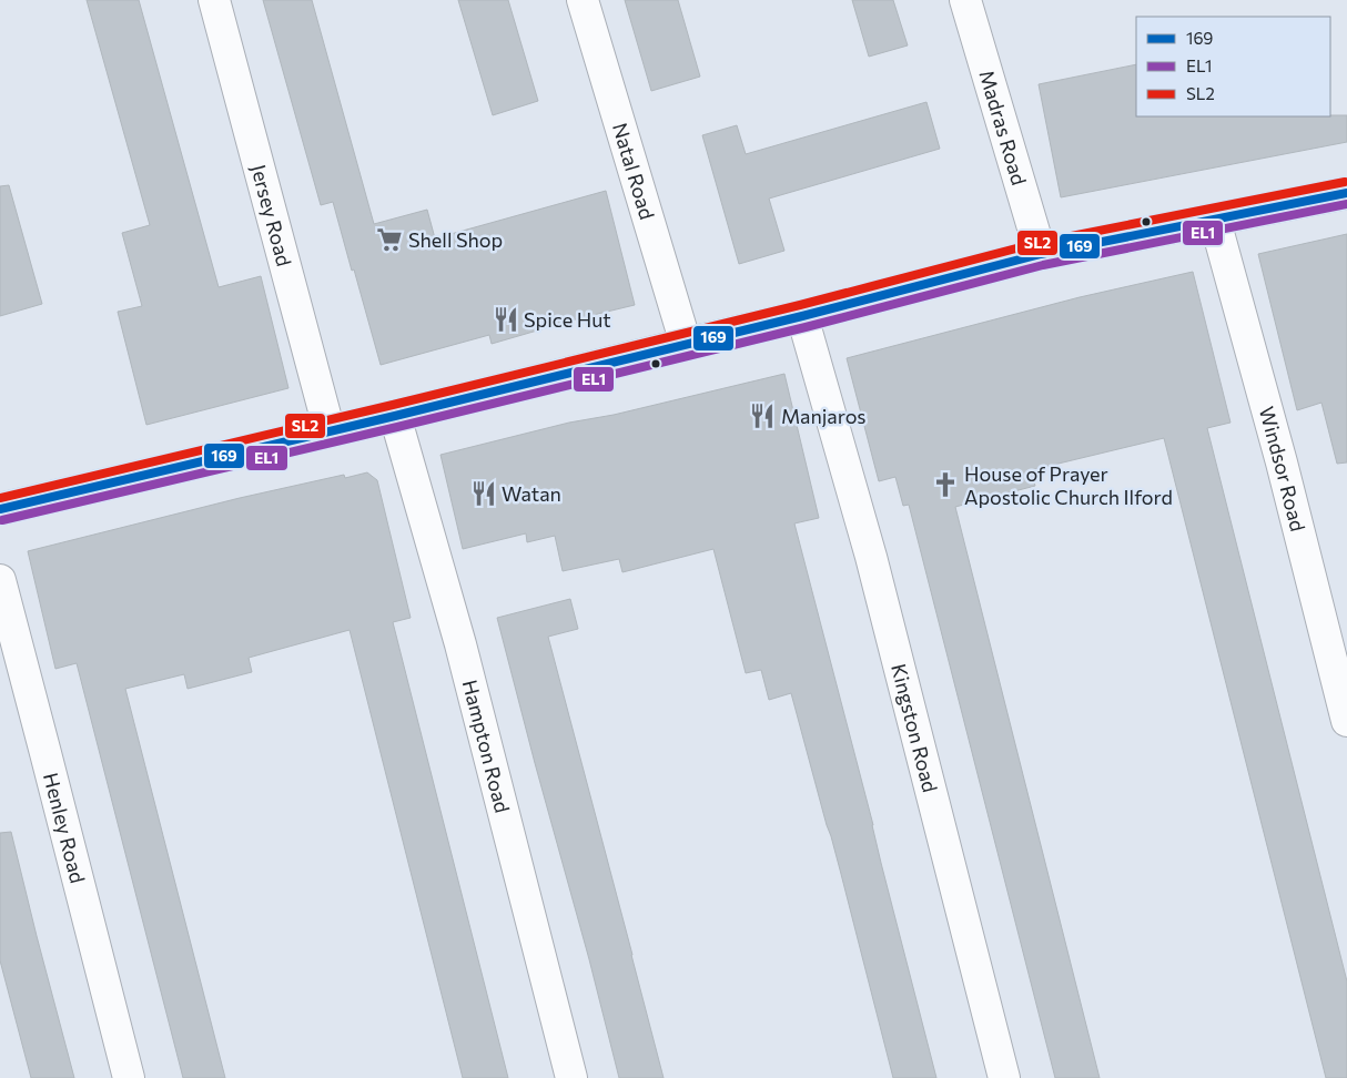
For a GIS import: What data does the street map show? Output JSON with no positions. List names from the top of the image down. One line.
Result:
{"streets":{"street":["Madras Road","Natal Road","Jersey Road","Windsor Road","Kingston Road","Hampton Road","Henley Road"]},"places":{"supermarket":["Shell Shop"],"restaurant":["Spice Hut","Manjaros","Watan"],"church":["House of Prayer Apostolic Church Ilford"]},"lines":["transit line SL2","transit line 169","transit line EL1"],"legend":["169","EL1","SL2"]}
